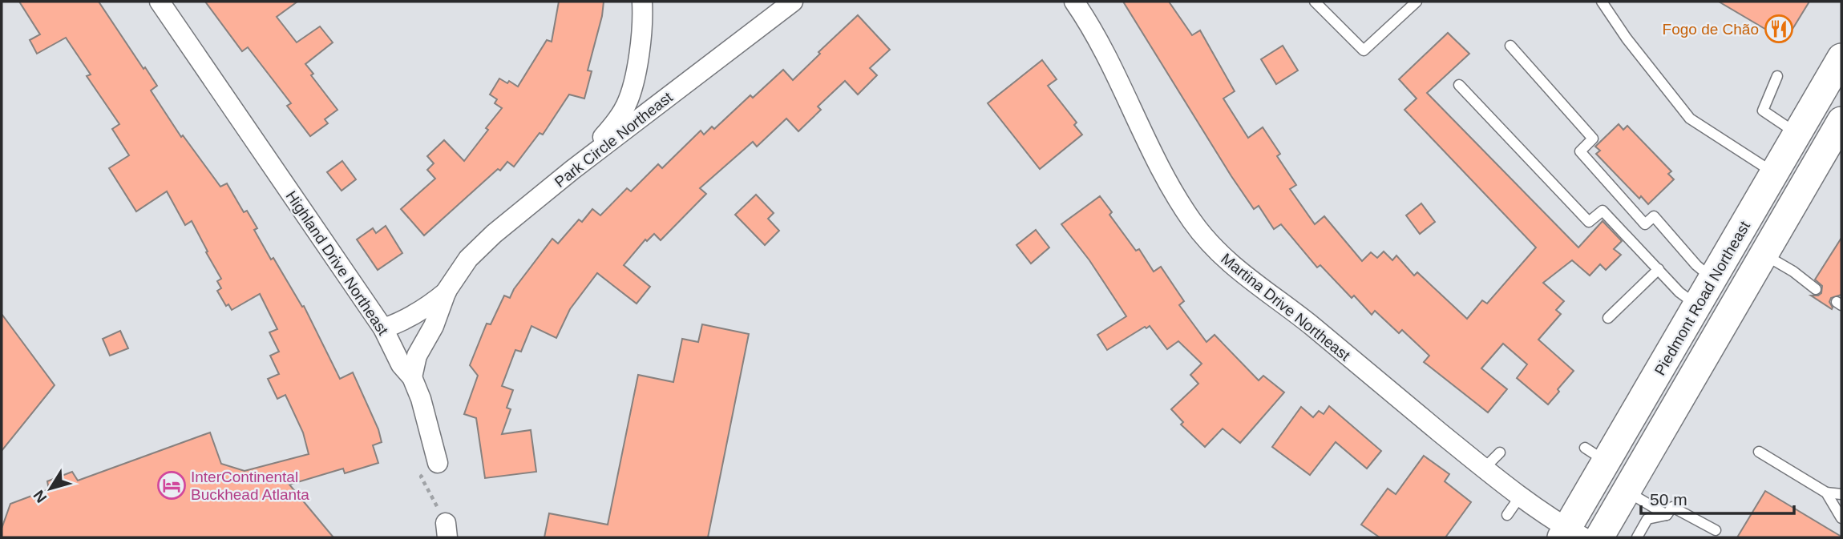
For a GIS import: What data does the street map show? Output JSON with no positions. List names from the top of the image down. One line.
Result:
{"streets":{"main road":["Piedmont Road Northeast"],"street":["Park Circle Northeast","Highland Drive Northeast","Martina Drive Northeast"]},"crossings":[["Park Circle Northeast","Highland Drive Northeast"],["Piedmont Road Northeast","Martina Drive Northeast"]],"places":{"restaurant":["Fogo de Chão"],"hotel":["InterContinental Buckhead Atlanta"]},"scale_bar":"50 m","north":"bottom left"}
